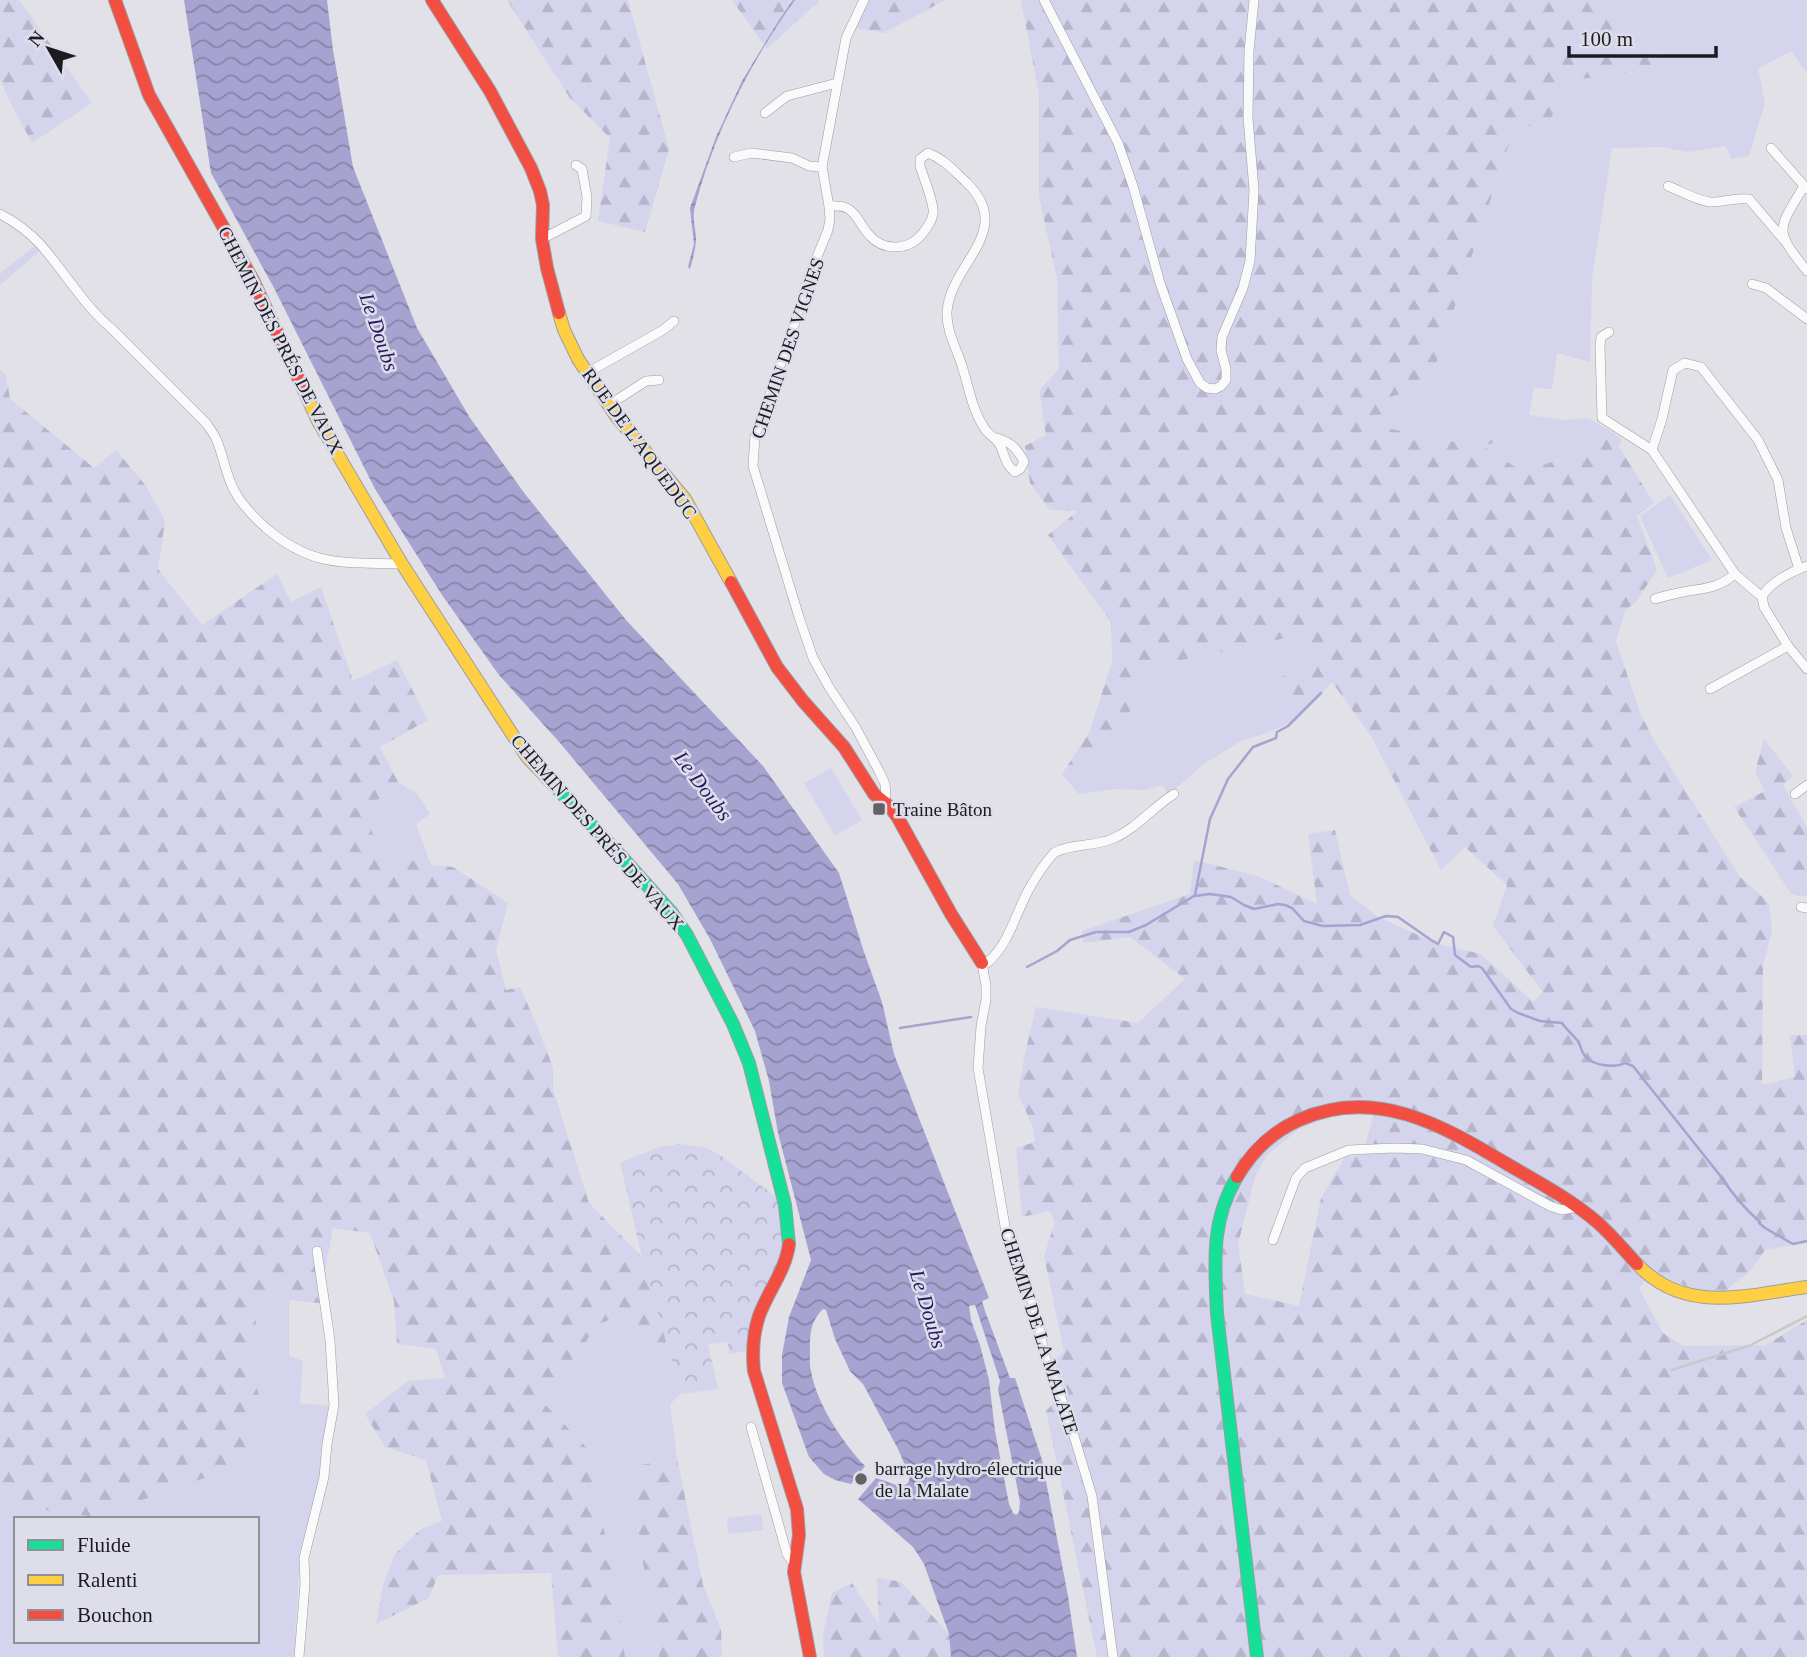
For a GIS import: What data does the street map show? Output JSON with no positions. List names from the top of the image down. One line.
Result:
{"streets":{"street":["CHEMIN DES PRÉS DE VAUX","CHEMIN DES VIGNES","RUE DE L'AQUEDUC","CHEMIN DE LA MALATE"]},"crossings":[["CHEMIN DES VIGNES","RUE DE L'AQUEDUC"],["RUE DE L'AQUEDUC","CHEMIN DE LA MALATE"]],"water":["Le Doubs"],"places":{"transit":["Traine Bâton"],"other":["barrage hydro-électrique de la Malate"]},"legend":["Fluide","Ralenti","Bouchon"],"scale_bar":"100 m","north":"top left"}
